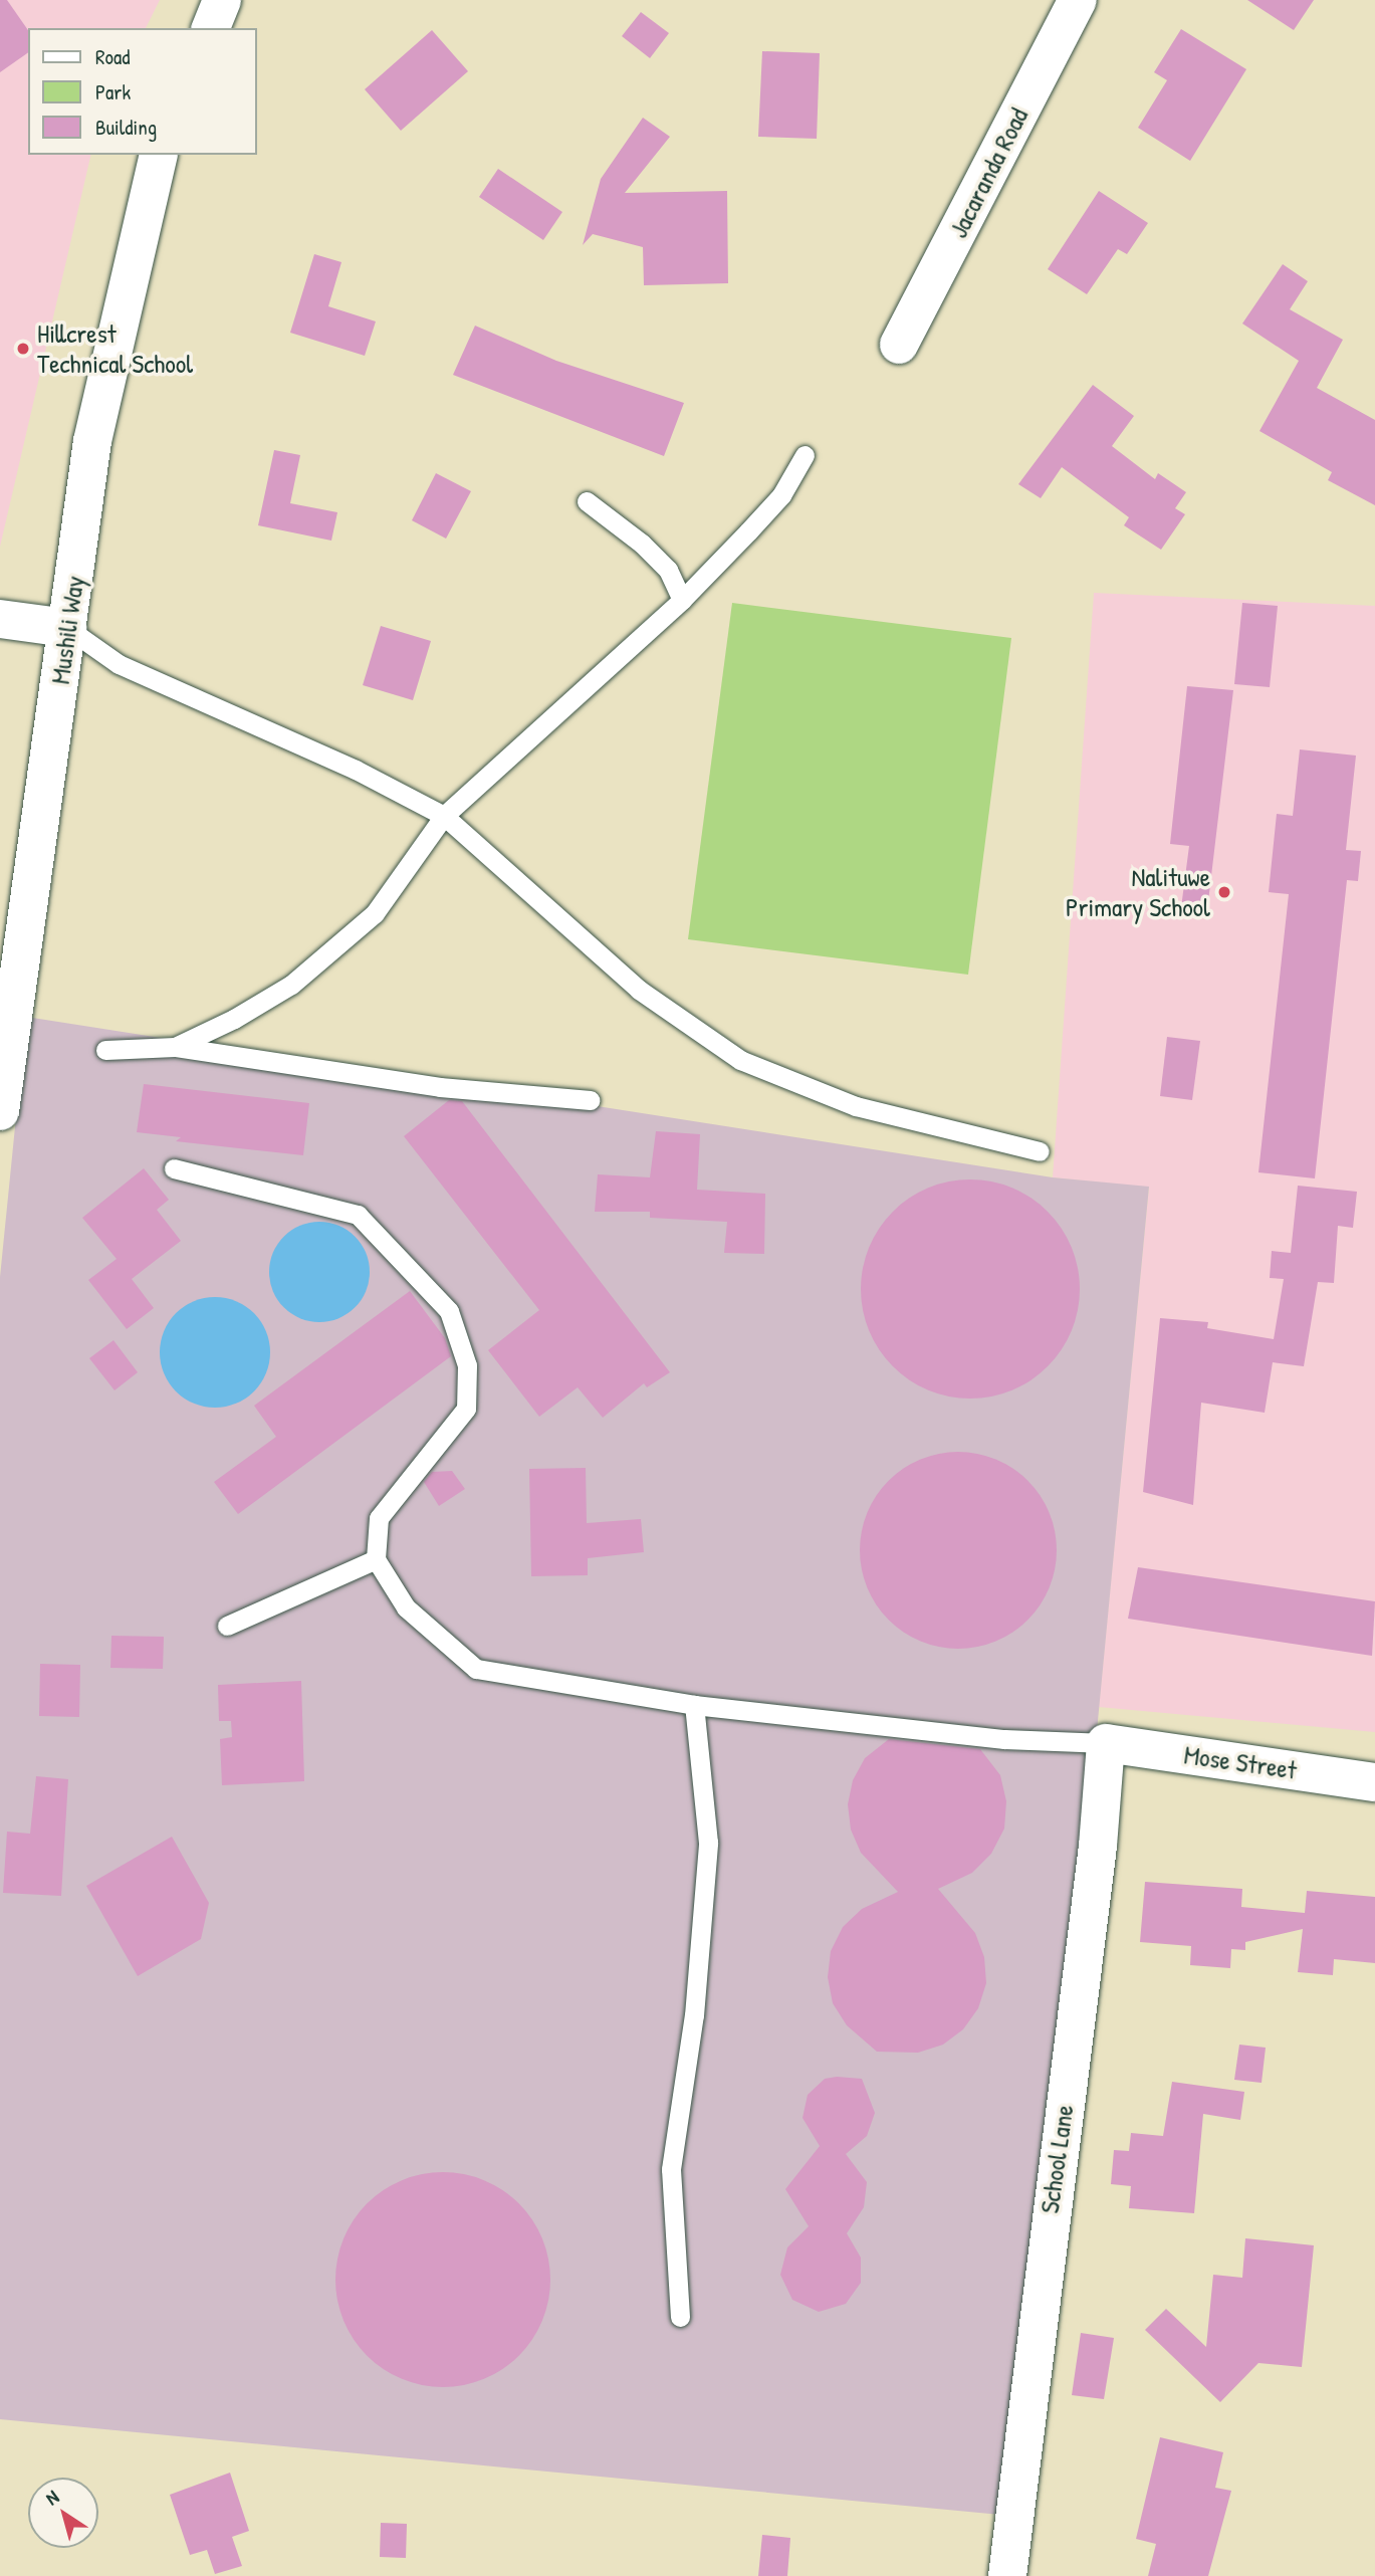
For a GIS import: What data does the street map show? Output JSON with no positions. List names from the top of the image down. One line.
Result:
{"streets":{"street":["Jacaranda Road","Mushili Way","Mose Street","School Lane"]},"crossings":[["Mose Street","School Lane"]],"places":["Hillcrest Technical School","Nalituwe Primary School"],"legend":["Road","Park","Building"],"north":"top left"}
